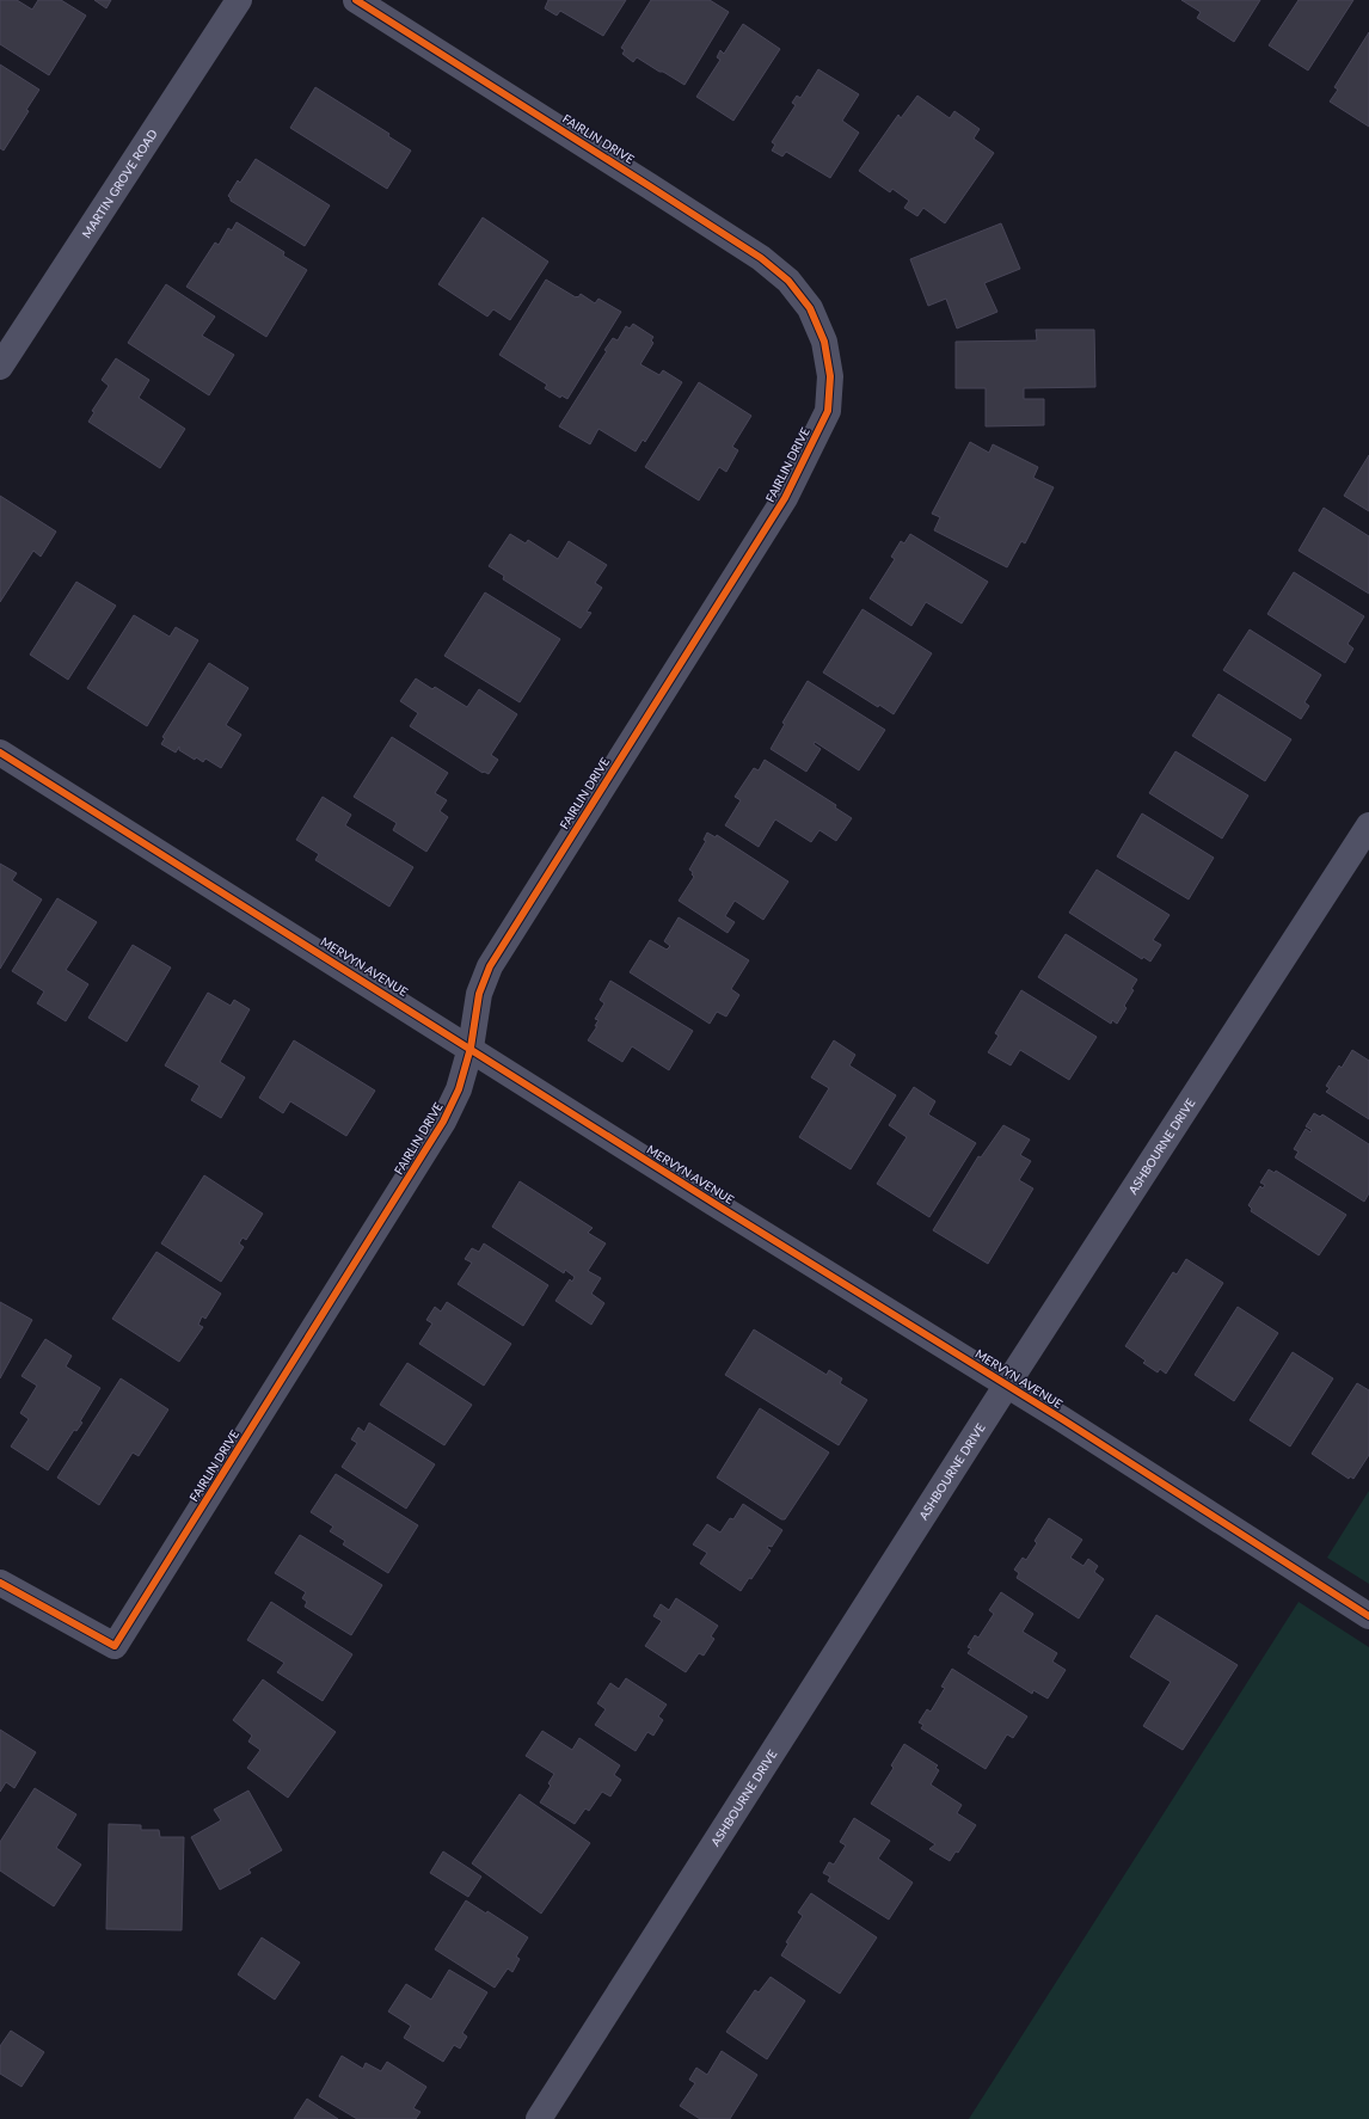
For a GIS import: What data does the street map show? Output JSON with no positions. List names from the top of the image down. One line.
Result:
{"streets":{"street":["FAIRLIN DRIVE","MARTIN GROVE ROAD","MERVYN AVENUE","ASHBOURNE DRIVE"]},"crossings":[["FAIRLIN DRIVE","MERVYN AVENUE"],["MERVYN AVENUE","ASHBOURNE DRIVE"]]}
